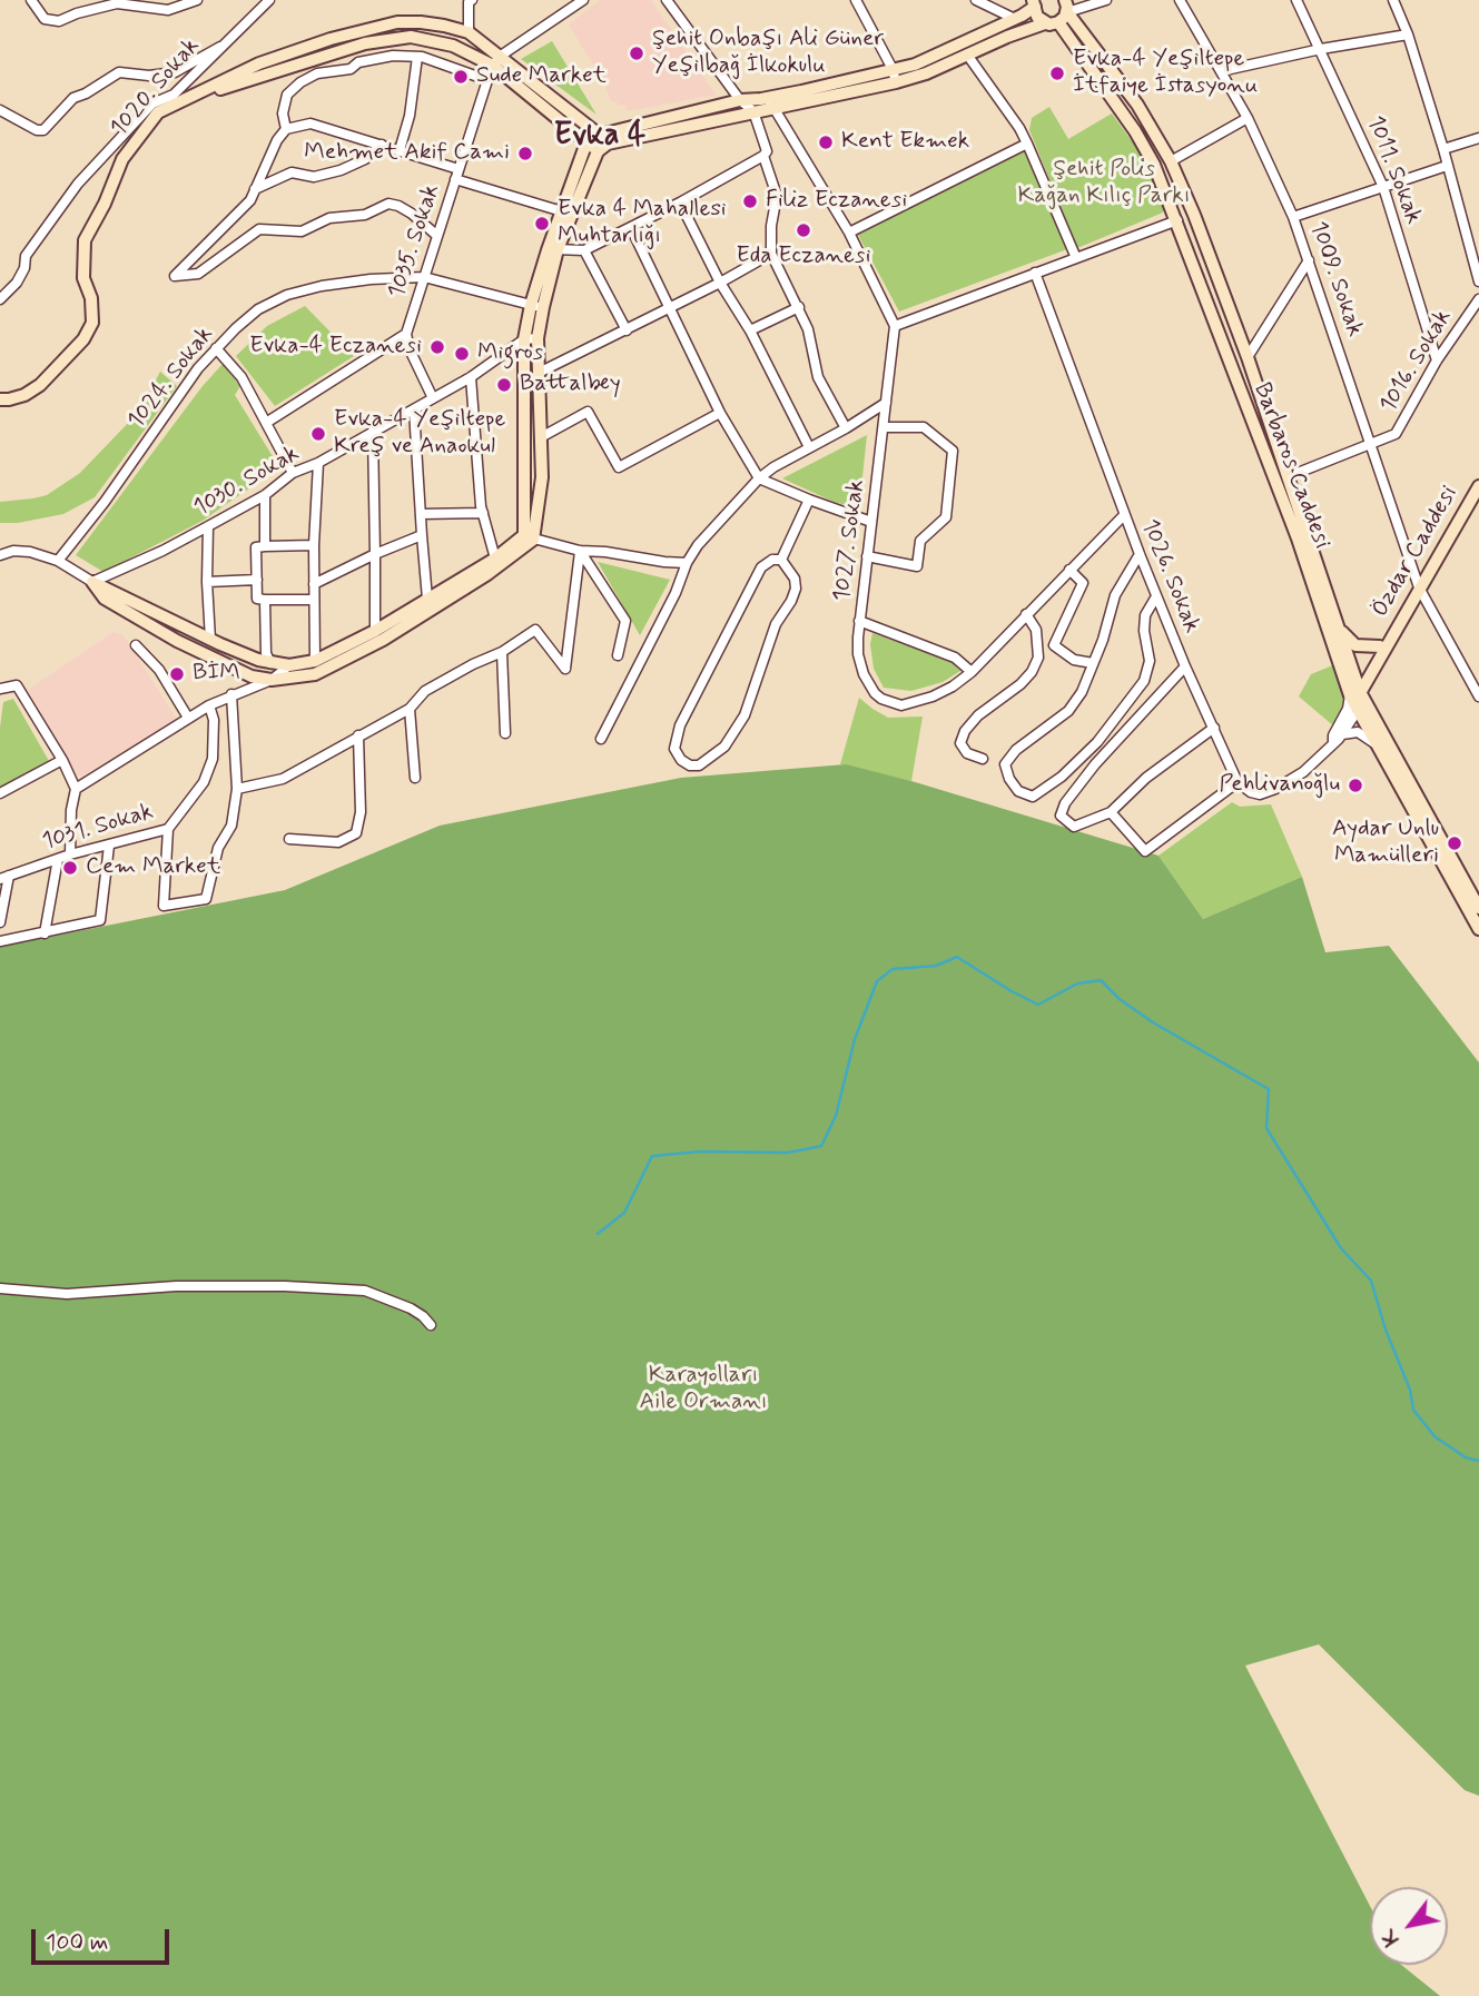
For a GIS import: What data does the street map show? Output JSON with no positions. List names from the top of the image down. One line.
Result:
{"streets":{"main road":["1020. Sokak","Barbaros Caddesi","Özdar Caddesi"],"street":["1011. Sokak","1035. Sokak","1009. Sokak","1016. Sokak","1024. Sokak","1030. Sokak","1027. Sokak","1026. Sokak","1031. Sokak"]},"crossings":[["1011. Sokak","1016. Sokak"],["1035. Sokak","1024. Sokak"],["1035. Sokak","1030. Sokak"],["1009. Sokak","1016. Sokak"],["1009. Sokak","Özdar Caddesi"],["Barbaros Caddesi","Özdar Caddesi"],["1027. Sokak","1026. Sokak"]],"districts":["Evka 4"],"parks":["Şehit Polis Kağan Kılıç Parkı","Karayolları Aile Ormanı"],"places":["Şehit Onbaşı Ali Güner Yeşilbağ İlkokulu","Evka-4 Yeşiltepe İtfaiye İstasyonu","Sude Market","Kent Ekmek","Mehmet Akif Cami","Filiz Eczanesi","Evka 4 Mahallesi Muhtarlığı","Eda Eczanesi","Evka-4 Eczanesi","Migros","Battalbey","Evka-4 Yeşiltepe Kreş ve Anaokul","BİM","Pehlivanoğlu","Aydar Unlu Mamülleri","Cem Market"],"scale_bar":"100 m","north":"bottom left"}
